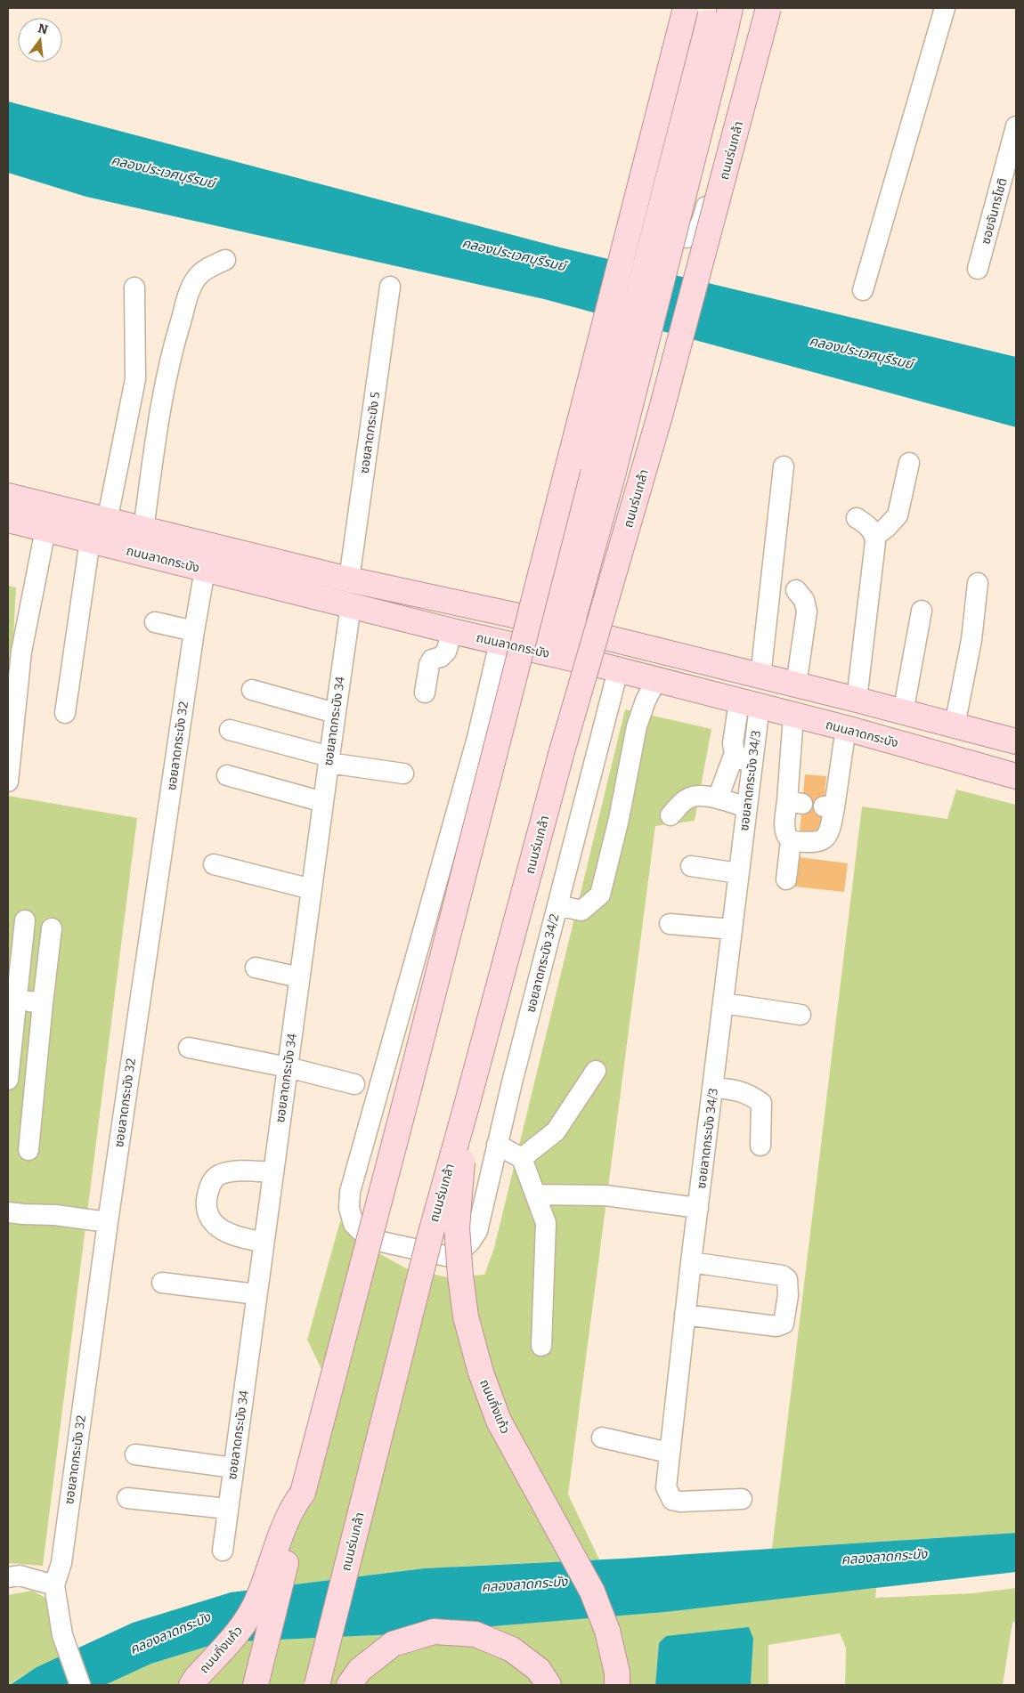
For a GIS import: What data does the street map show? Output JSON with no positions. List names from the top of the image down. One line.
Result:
{"streets":{"main road":["ถนนร่มเกล้า","ถนนลาดกระบัง","ถนนกิ่งแก้ว"],"street":["ซอยจันทรโชติ","ซอยลาดกระบัง 5","ซอยลาดกระบัง 34","ซอยลาดกระบัง 32","ซอยลาดกระบัง 34/3","ซอยลาดกระบัง 34/2"]},"crossings":[["ถนนร่มเกล้า","ถนนกิ่งแก้ว"],["ซอยลาดกระบัง 5","ถนนลาดกระบัง"],["ถนนลาดกระบัง","ซอยลาดกระบัง 34"],["ถนนลาดกระบัง","ซอยลาดกระบัง 32"],["ถนนลาดกระบัง","ซอยลาดกระบัง 34/3"],["ถนนลาดกระบัง","ซอยลาดกระบัง 34/2"]],"water":["คลองประเวศบุรีรมย์","คลองลาดกระบัง"],"north":"top"}
